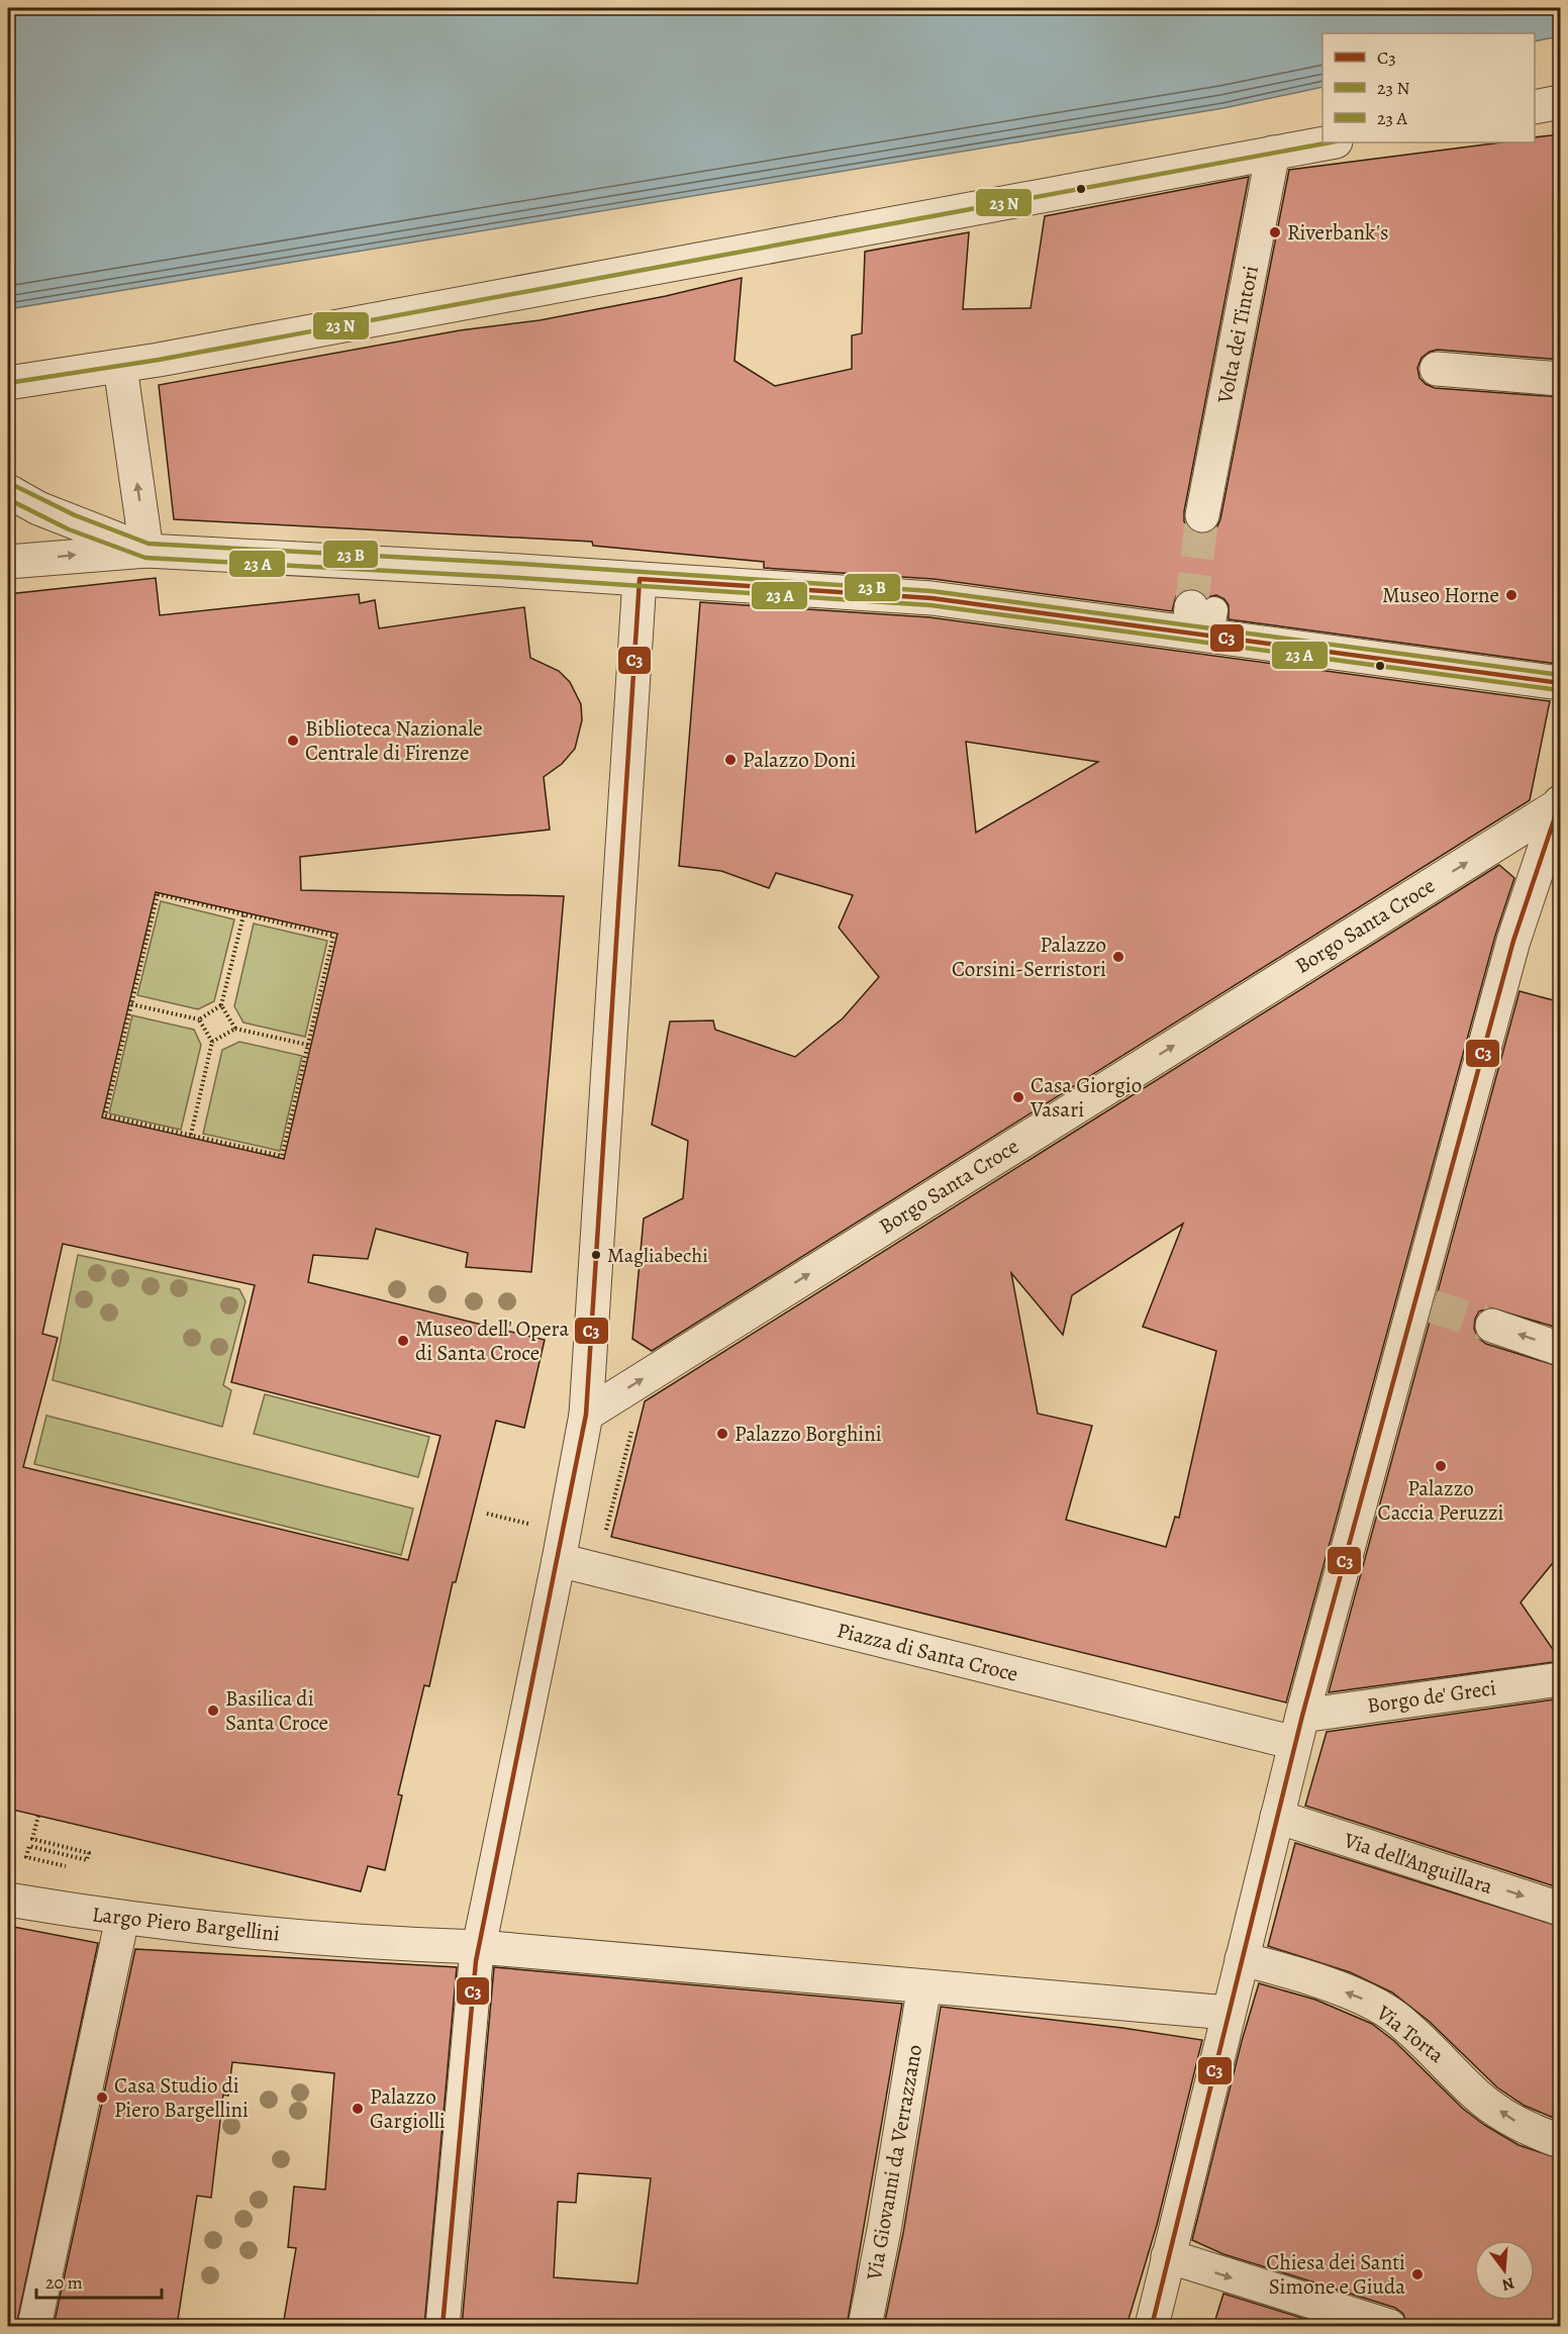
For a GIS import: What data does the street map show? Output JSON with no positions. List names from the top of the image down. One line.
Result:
{"streets":{"street":["Volta dei Tintori","Borgo Santa Croce","Piazza di Santa Croce","Borgo de' Greci","Via dell'Anguillara","Largo Piero Bargellini","Via Torta","Via Giovanni da Verrazzano"]},"crossings":[["Piazza di Santa Croce","Borgo de' Greci"]],"one_way":["Borgo Santa Croce","Via dell'Anguillara"],"places":["Riverbank's","Museo Horne","Biblioteca Nazionale Centrale di Firenze","Palazzo Doni","Palazzo Corsini-Serristori","Casa Giorgio Vasari","Magliabechi","Museo dell' Opera di Santa Croce","Palazzo Borghini","Palazzo Caccia Peruzzi","Basilica di Santa Croce","Casa Studio di Piero Bargellini","Palazzo Gargiolli","Chiesa dei Santi Simone e Giuda"],"lines":["transit line C3"],"legend":["C3","23 N","23 A"],"scale_bar":"20 m","north":"bottom"}
